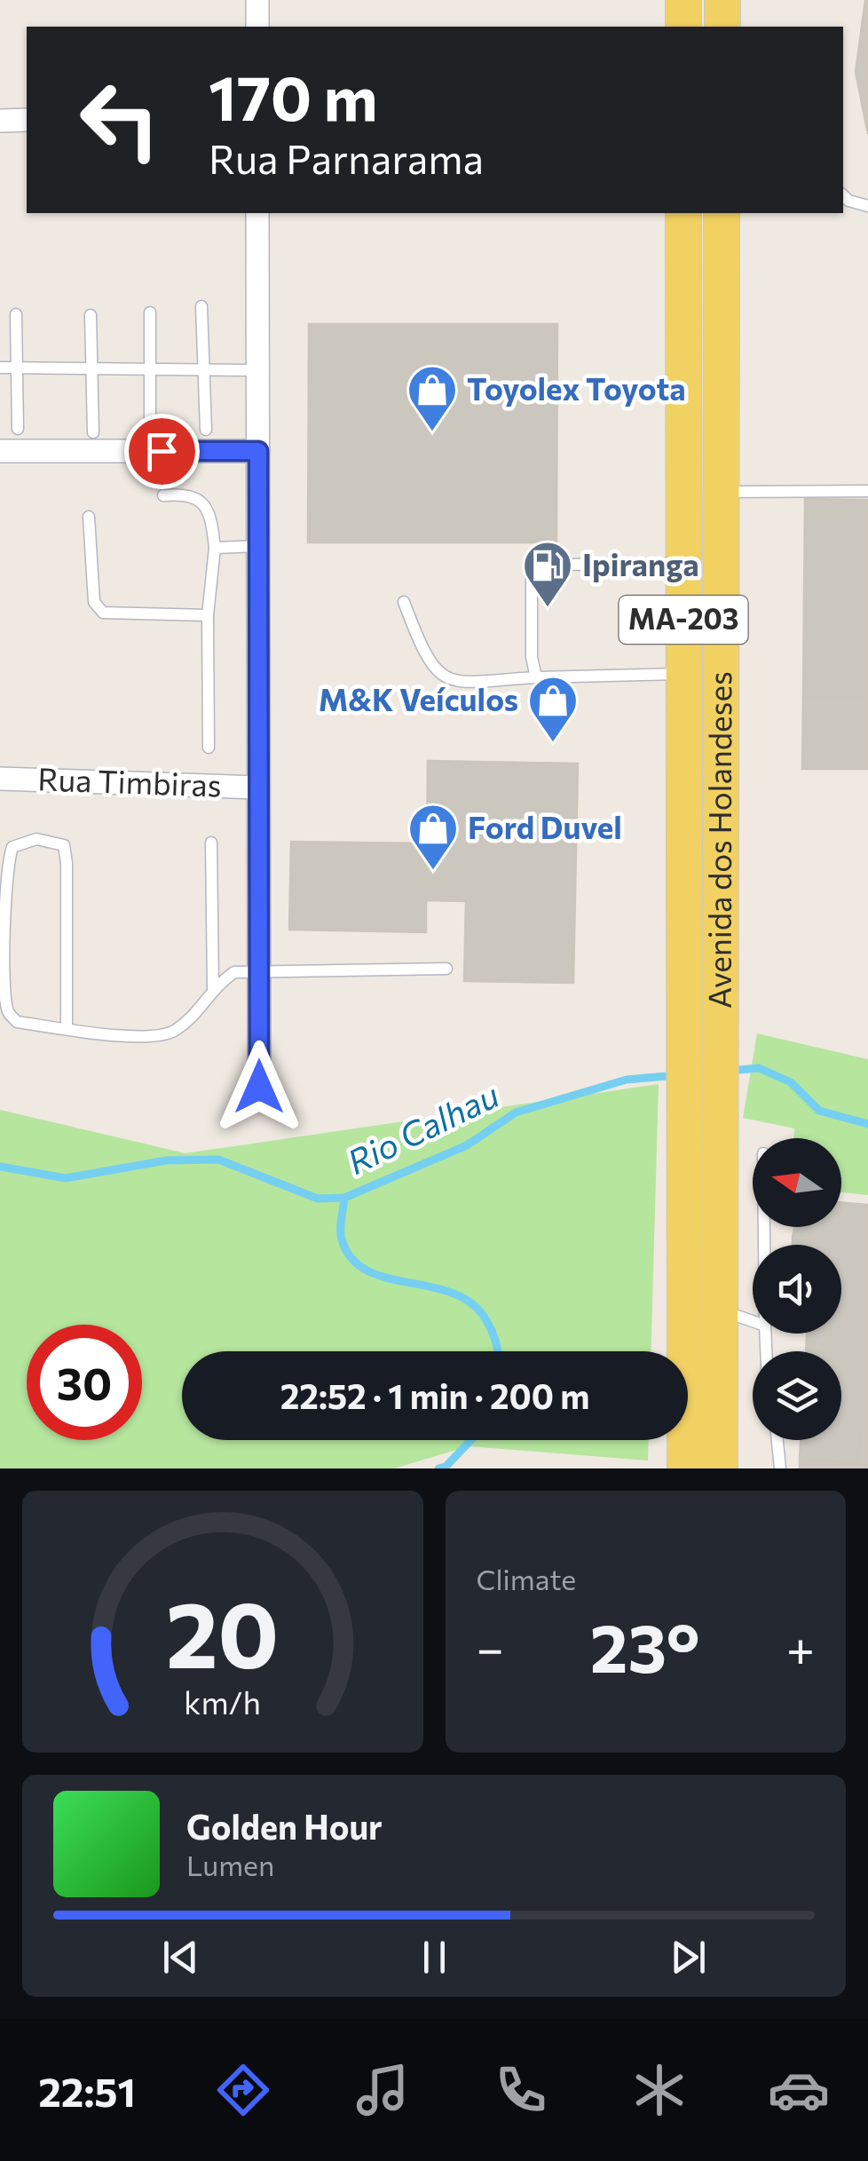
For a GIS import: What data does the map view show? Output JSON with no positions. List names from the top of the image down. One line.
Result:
{"streets":{"main road":["MA-203","Avenida dos Holandeses"],"street":["Rua Timbiras"]},"water":["Rio Calhau"],"places":{"shop":["Toyolex Toyota","M&K Veículos","Ford Duvel"],"fuel station":["Ipiranga"]},"north":"left","page":{"turn":["170 m","Rua Parnarama"],"limit":"30","trip":"22:52 · 1 min · 200 m","tile":"Climate","heat":["−","23°","+"],"song":["Golden Hour","Lumen"],"tabs":"22:51","gauge":["20","km/h"]}}
